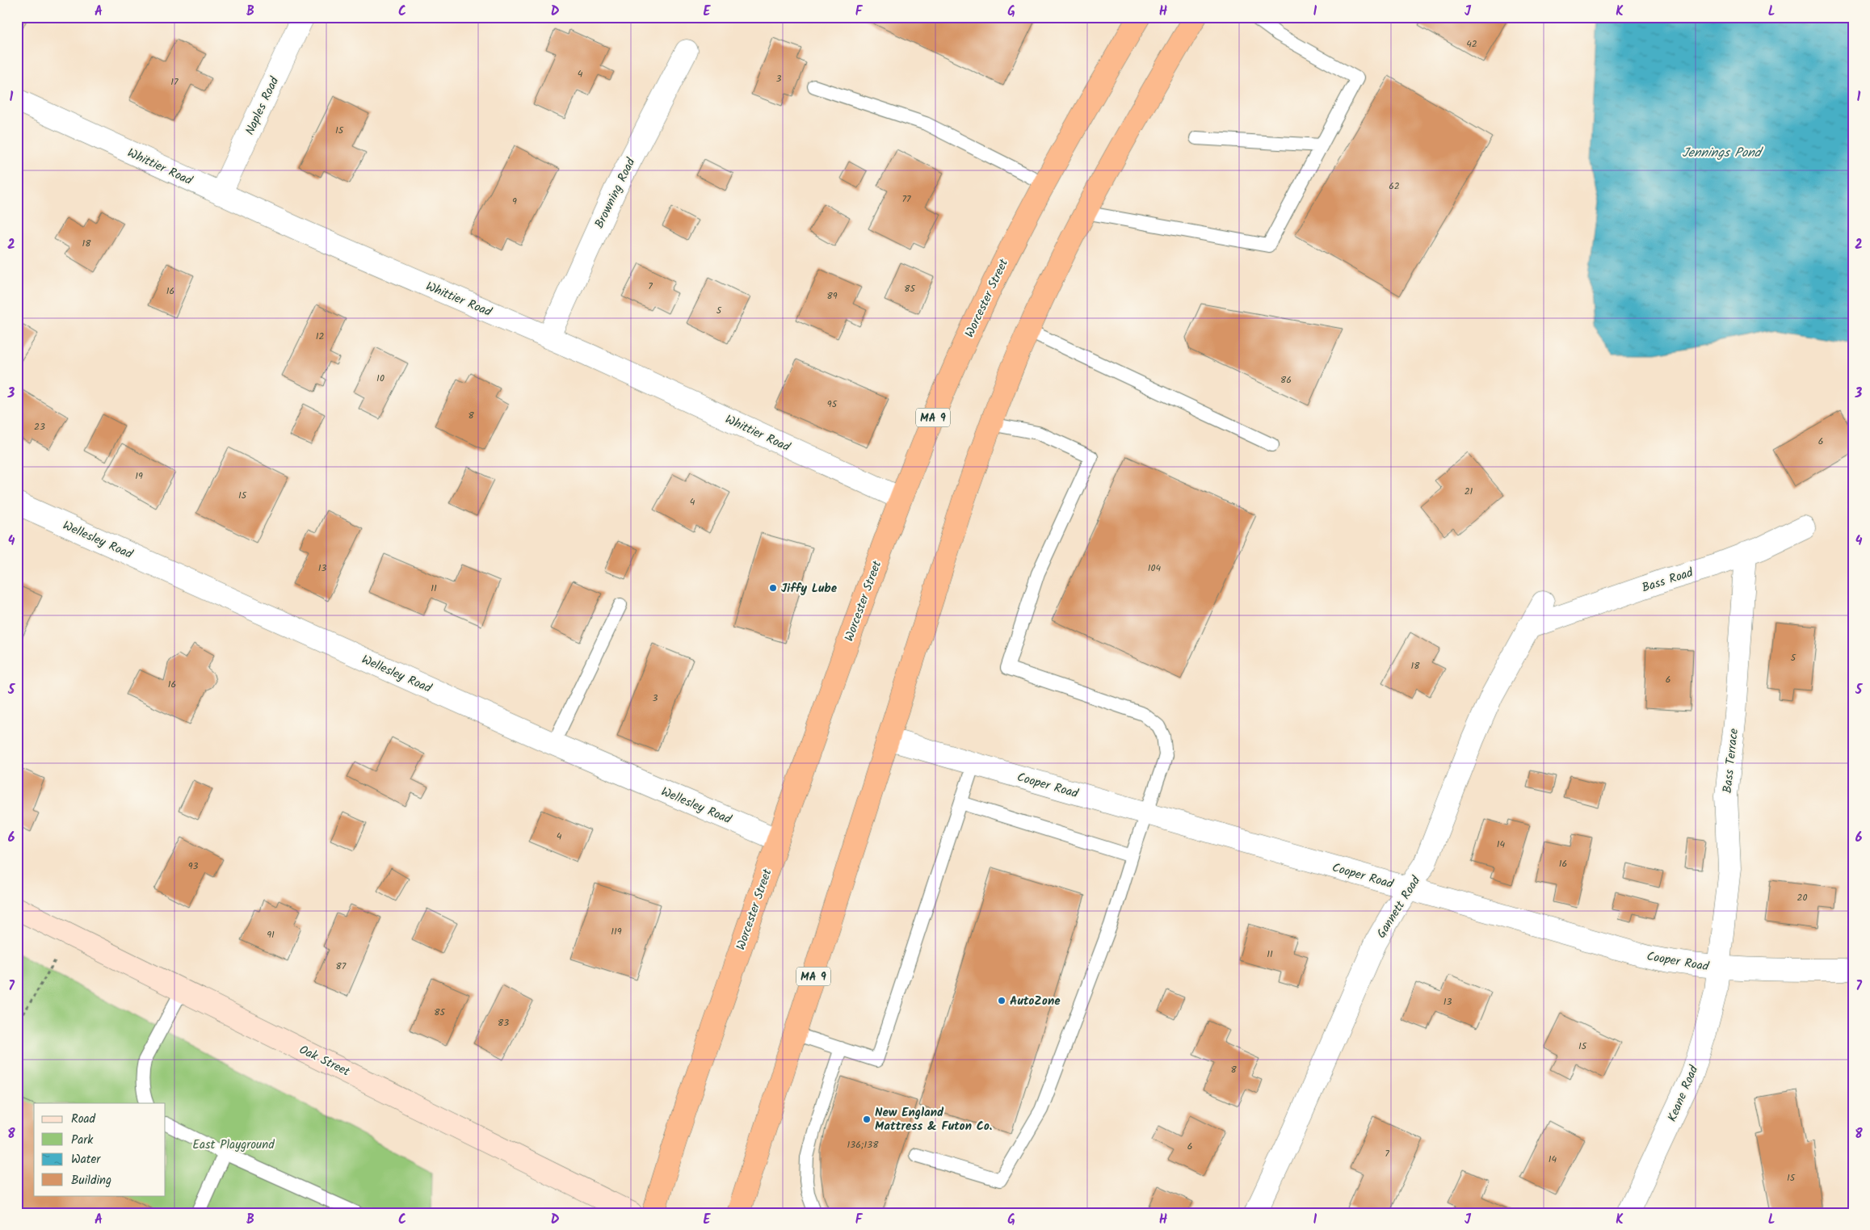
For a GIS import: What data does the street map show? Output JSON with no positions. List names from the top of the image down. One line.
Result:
{"streets":{"highway":["Worcester Street","MA 9"],"main road":["Oak Street"],"street":["Naples Road","Whittier Road","Browning Road","Wellesley Road","Bass Road","Bass Terrace","Cooper Road","Gannett Road","Keane Road"]},"crossings":[["Naples Road","Whittier Road"],["Whittier Road","Browning Road"],["Whittier Road","Worcester Street"],["Worcester Street","Wellesley Road"],["MA 9","Cooper Road"],["Bass Road","Bass Terrace"],["Bass Road","Gannett Road"],["Bass Terrace","Cooper Road"],["Bass Terrace","Keane Road"],["Cooper Road","Gannett Road"],["Cooper Road","Keane Road"]],"water":["Jennings Pond"],"parks":["East Playground"],"places":["Jiffy Lube","AutoZone","New England Mattress & Futon Co."],"house_numbers":["42","4","3","17","15","62","77","9","18","7","85","16","89","5","12","10","86","95","8","23","6","19","21","15","4","13","104","11","5","18","6","16","3","4","14","16","93","20","119","91","11","87","13","85","83","15","8","136;138","6","7","14","15"],"legend":["Road","Park","Water","Building"],"grid":{"columns":["A","B","C","D","E","F","G","H","I","J","K","L"],"rows":["1","2","3","4","5","6","7","8"]}}
